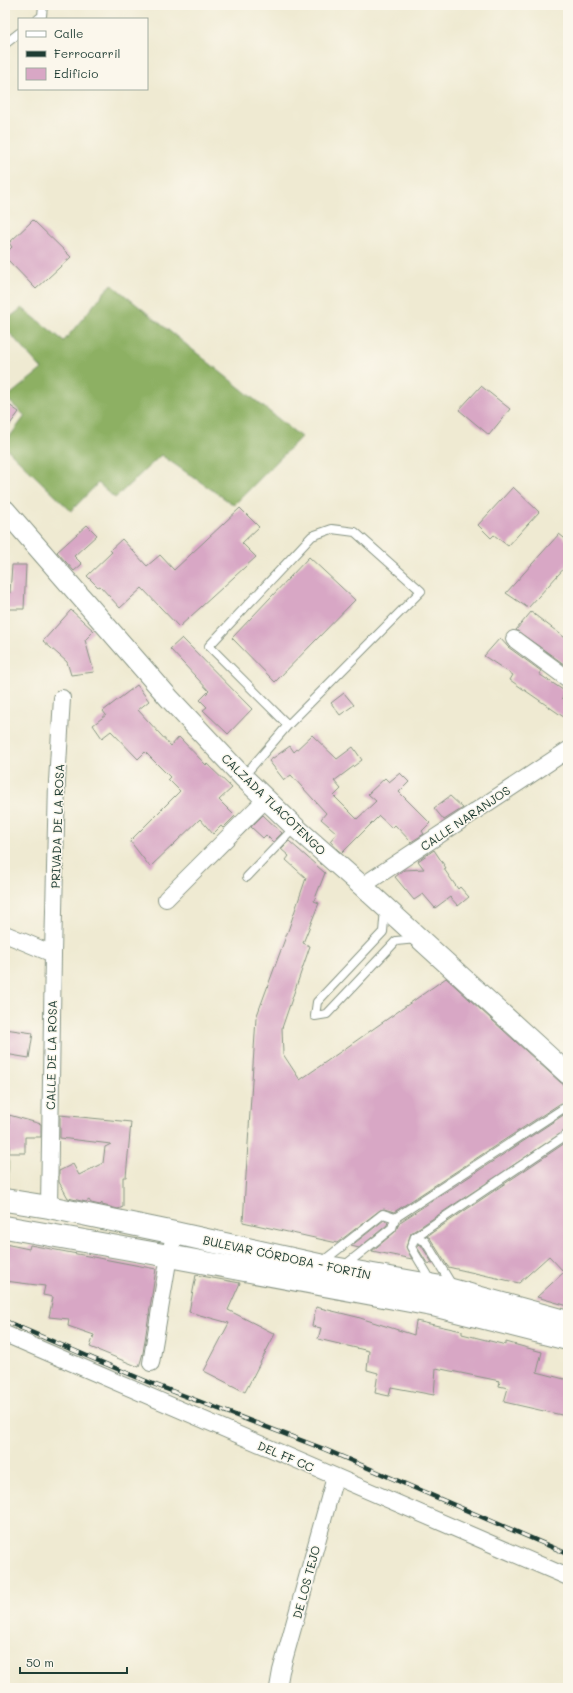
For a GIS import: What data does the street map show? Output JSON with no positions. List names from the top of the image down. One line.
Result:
{"streets":{"main road":["BULEVAR CÓRDOBA - FORTÍN"],"street":["CALZADA TLACOTENGO","CALLE NARANJOS","PRIVADA DE LA ROSA","CALLE DE LA ROSA","DEL FF CC","DE LOS TEJO"]},"crossings":[["CALZADA TLACOTENGO","CALLE NARANJOS"],["PRIVADA DE LA ROSA","CALLE DE LA ROSA"],["CALLE DE LA ROSA","BULEVAR CÓRDOBA - FORTÍN"],["DEL FF CC","DE LOS TEJO"]],"legend":["Calle","Ferrocarril","Edificio"],"scale_bar":"50 m"}
